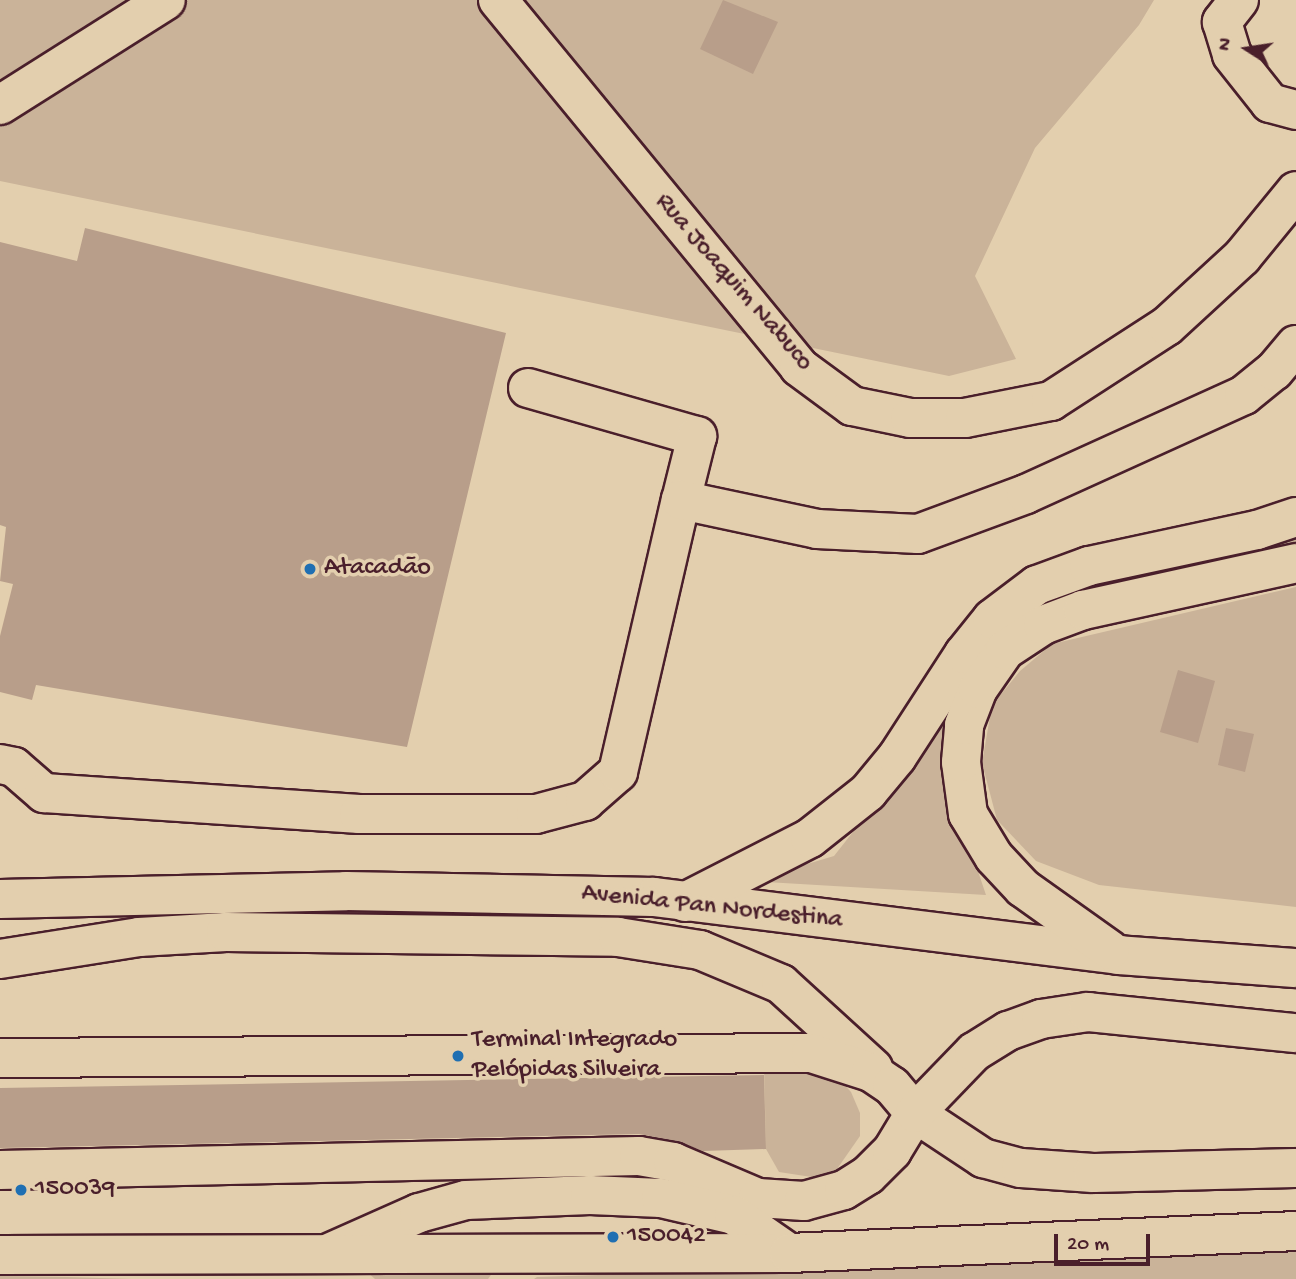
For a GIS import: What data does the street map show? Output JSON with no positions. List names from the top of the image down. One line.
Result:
{"streets":{"main road":["Rua Joaquim Nabuco","Avenida Pan Nordestina"]},"places":["Atacadão","Terminal Integrado Pelópidas Silveira","150039","150042"],"scale_bar":"20 m","north":"left"}
